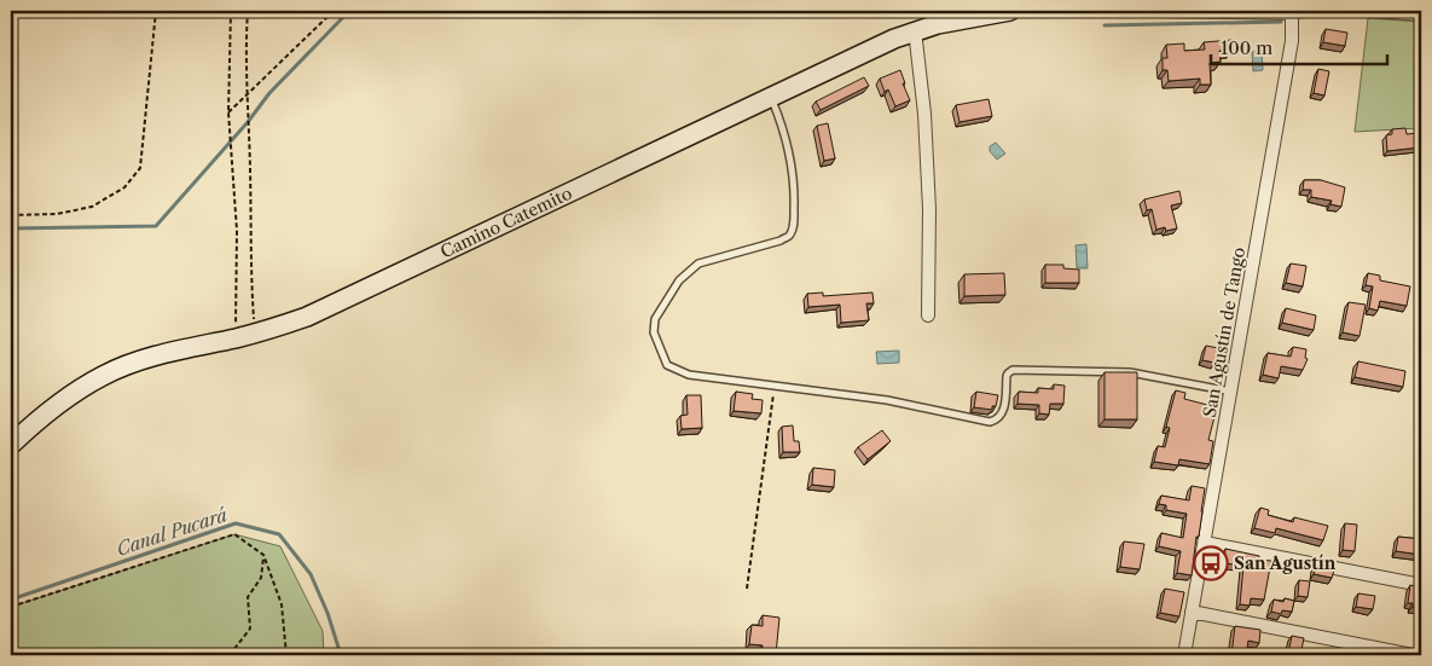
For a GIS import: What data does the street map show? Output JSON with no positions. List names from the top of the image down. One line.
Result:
{"streets":{"main road":["Camino Catemito"],"street":["San Agustín de Tango"]},"water":["Canal Pucará"],"places":{"bus stop":["San Agustín"]},"scale_bar":"100 m"}
